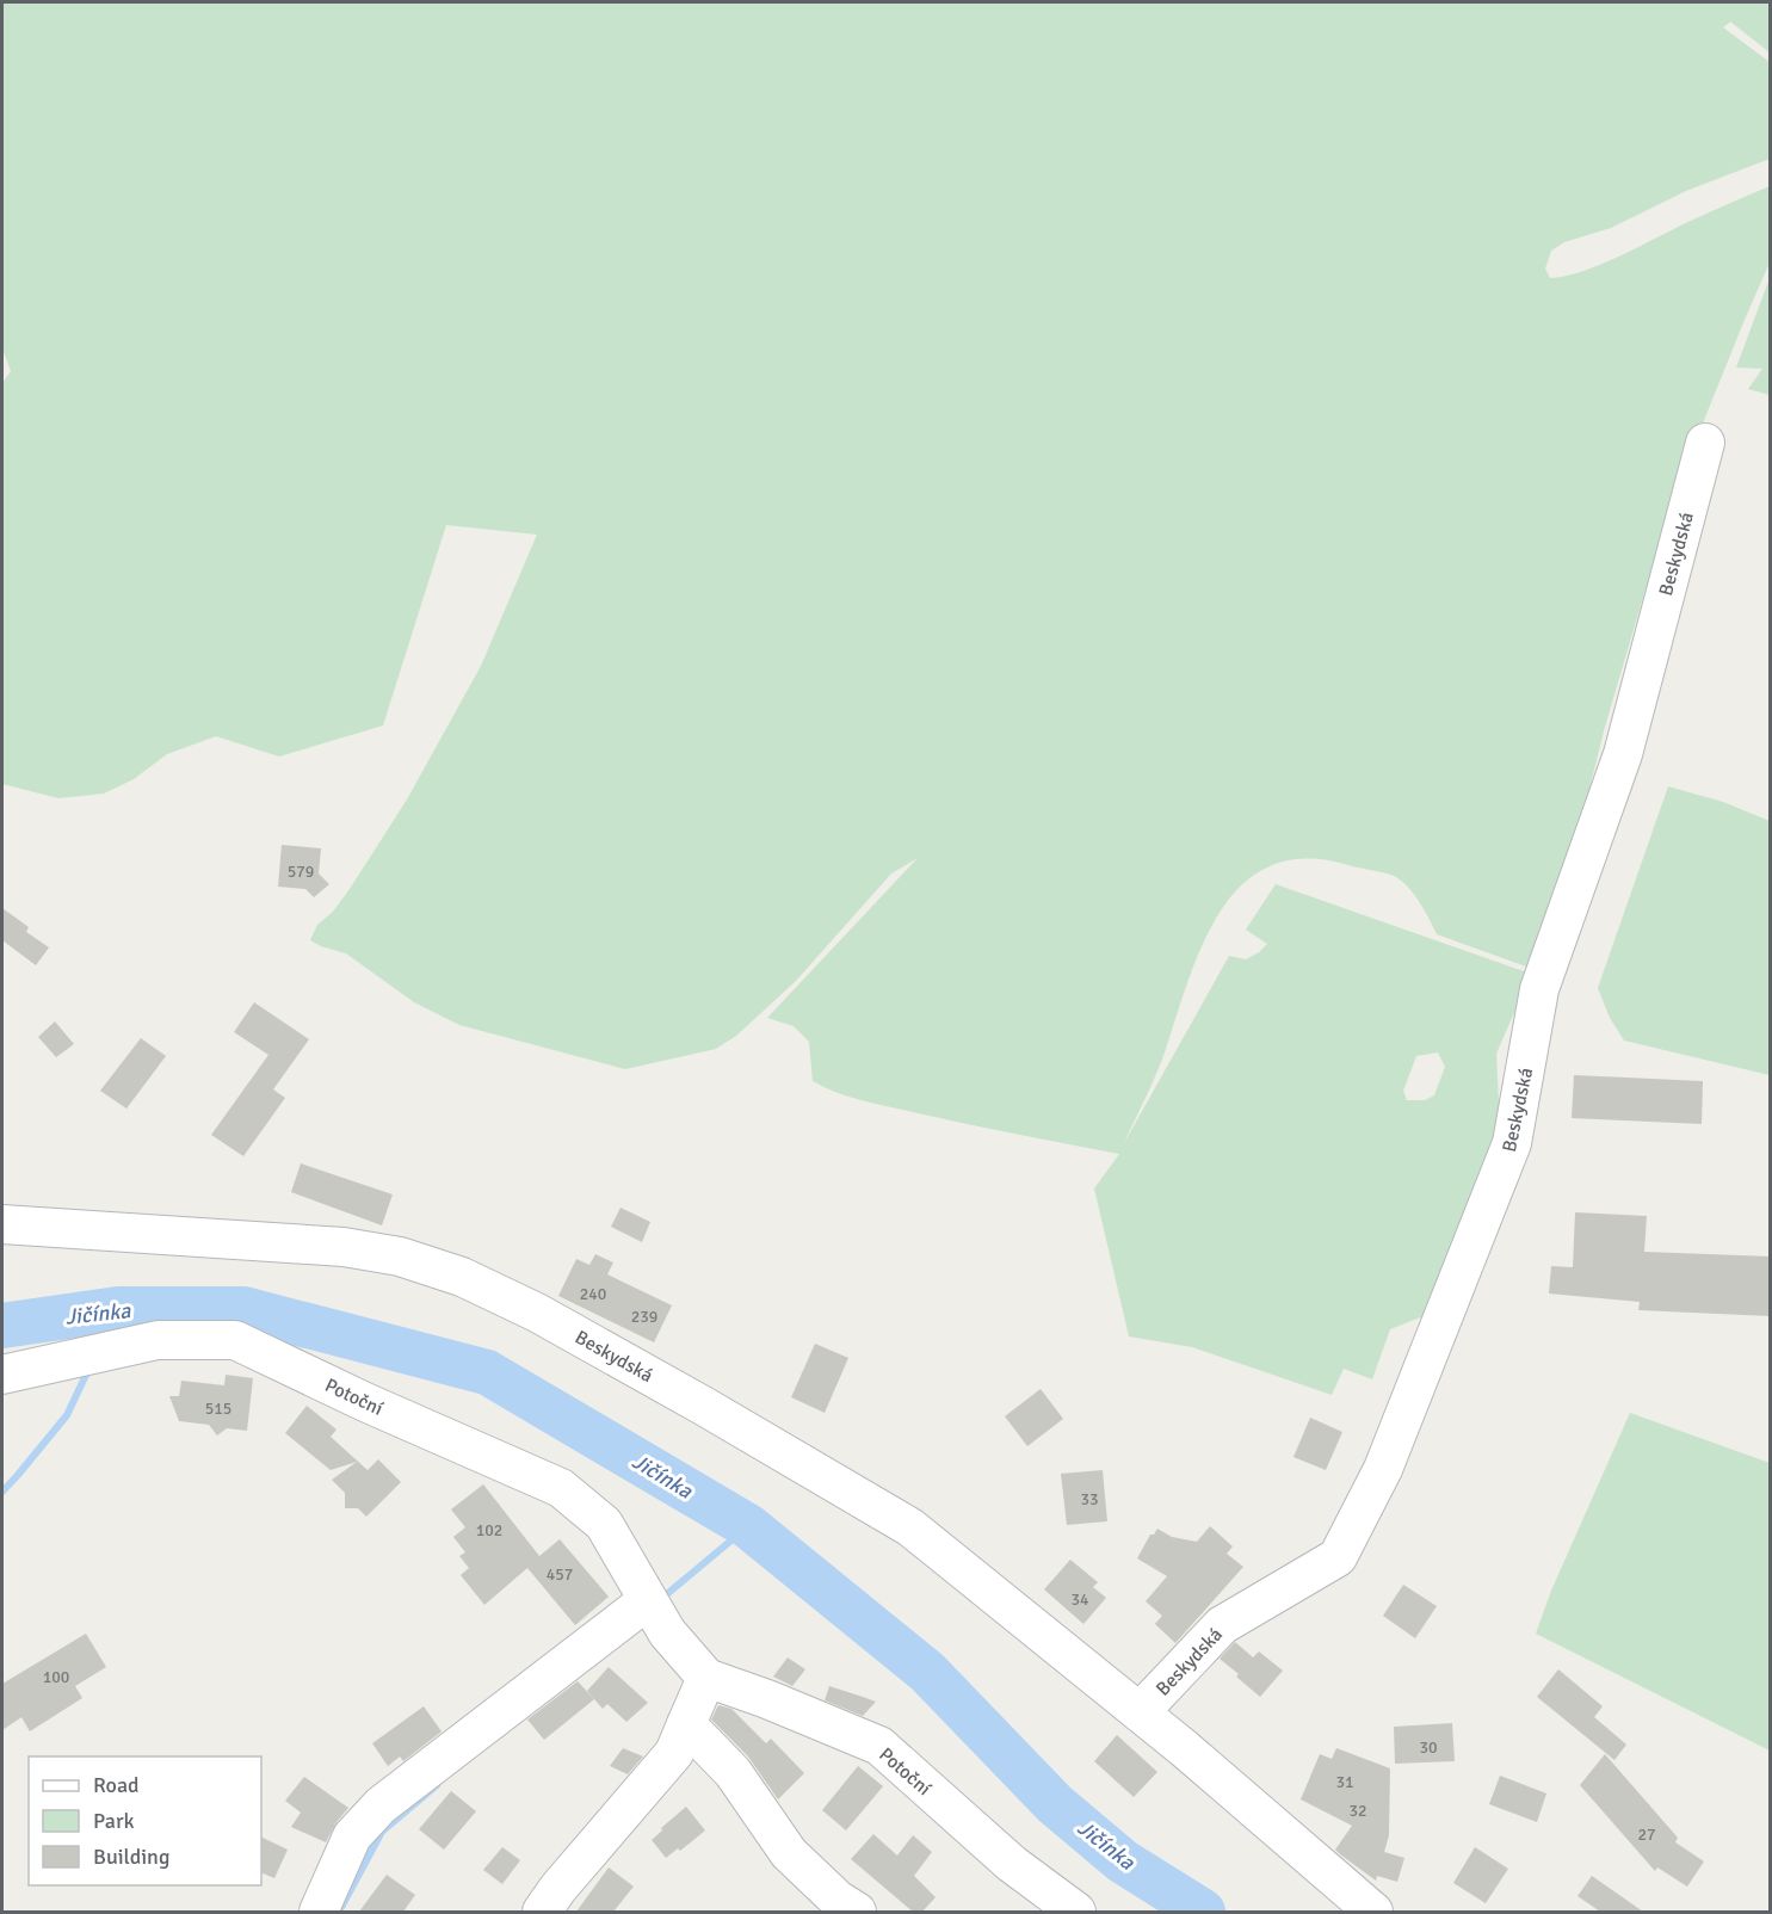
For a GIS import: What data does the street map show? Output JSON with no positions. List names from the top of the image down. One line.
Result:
{"streets":{"street":["Beskydská","Potoční"]},"water":["Jičínka"],"house_numbers":["579","240","239","515","33","102","457","34","100","30","31","32","27"],"legend":["Road","Park","Building"]}
